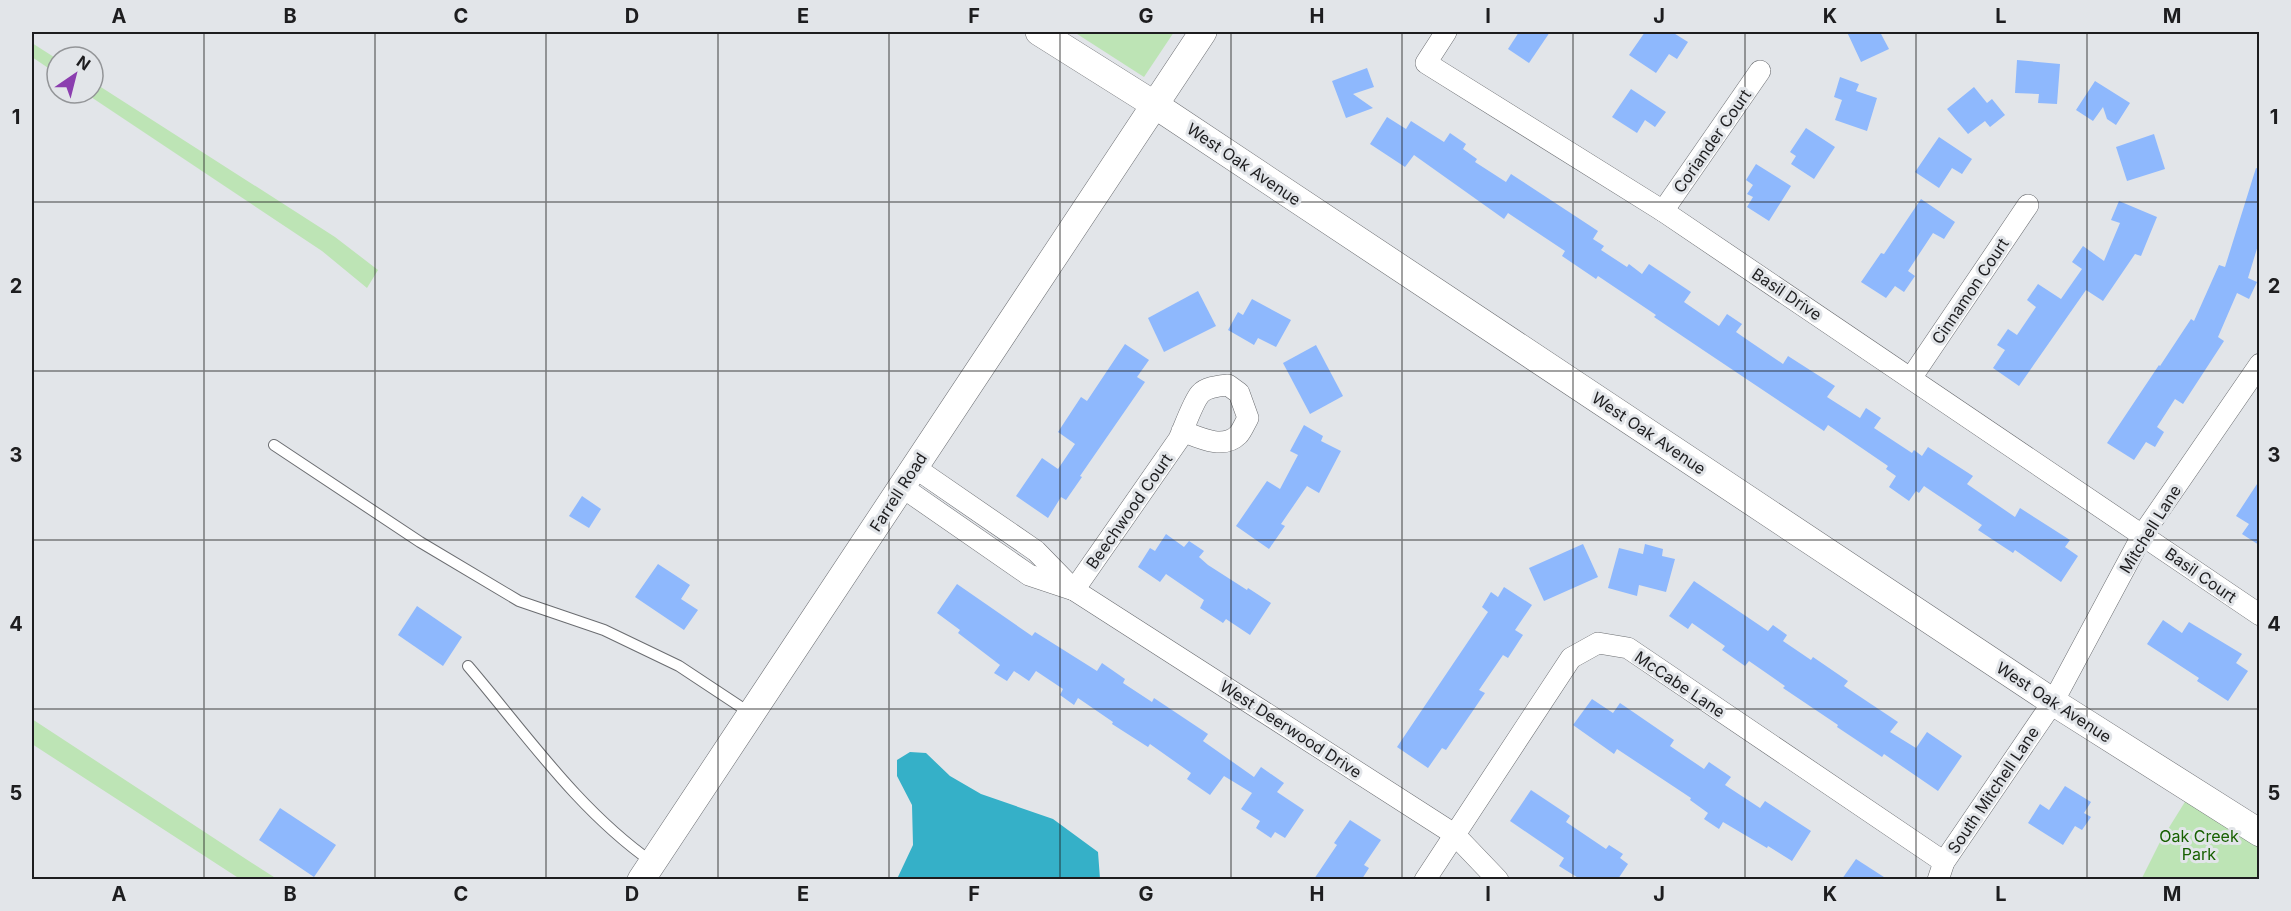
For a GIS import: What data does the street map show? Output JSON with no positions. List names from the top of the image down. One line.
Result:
{"streets":{"street":["Coriander Court","West Oak Avenue","Cinnamon Court","Basil Drive","Farrell Road","Beechwood Court","Mitchell Lane","Basil Court","McCabe Lane","West Deerwood Drive","South Mitchell Lane"]},"crossings":[["Coriander Court","Basil Drive"],["West Oak Avenue","Farrell Road"],["West Oak Avenue","Mitchell Lane"],["West Oak Avenue","South Mitchell Lane"],["Cinnamon Court","Basil Drive"],["Basil Drive","Mitchell Lane"],["Basil Drive","Basil Court"],["Farrell Road","West Deerwood Drive"],["Beechwood Court","West Deerwood Drive"],["Mitchell Lane","Basil Court"],["Mitchell Lane","South Mitchell Lane"],["McCabe Lane","West Deerwood Drive"],["McCabe Lane","South Mitchell Lane"]],"parks":["Oak Creek Park"],"north":"top right","grid":{"columns":["A","B","C","D","E","F","G","H","I","J","K","L","M"],"rows":["1","2","3","4","5"]}}
